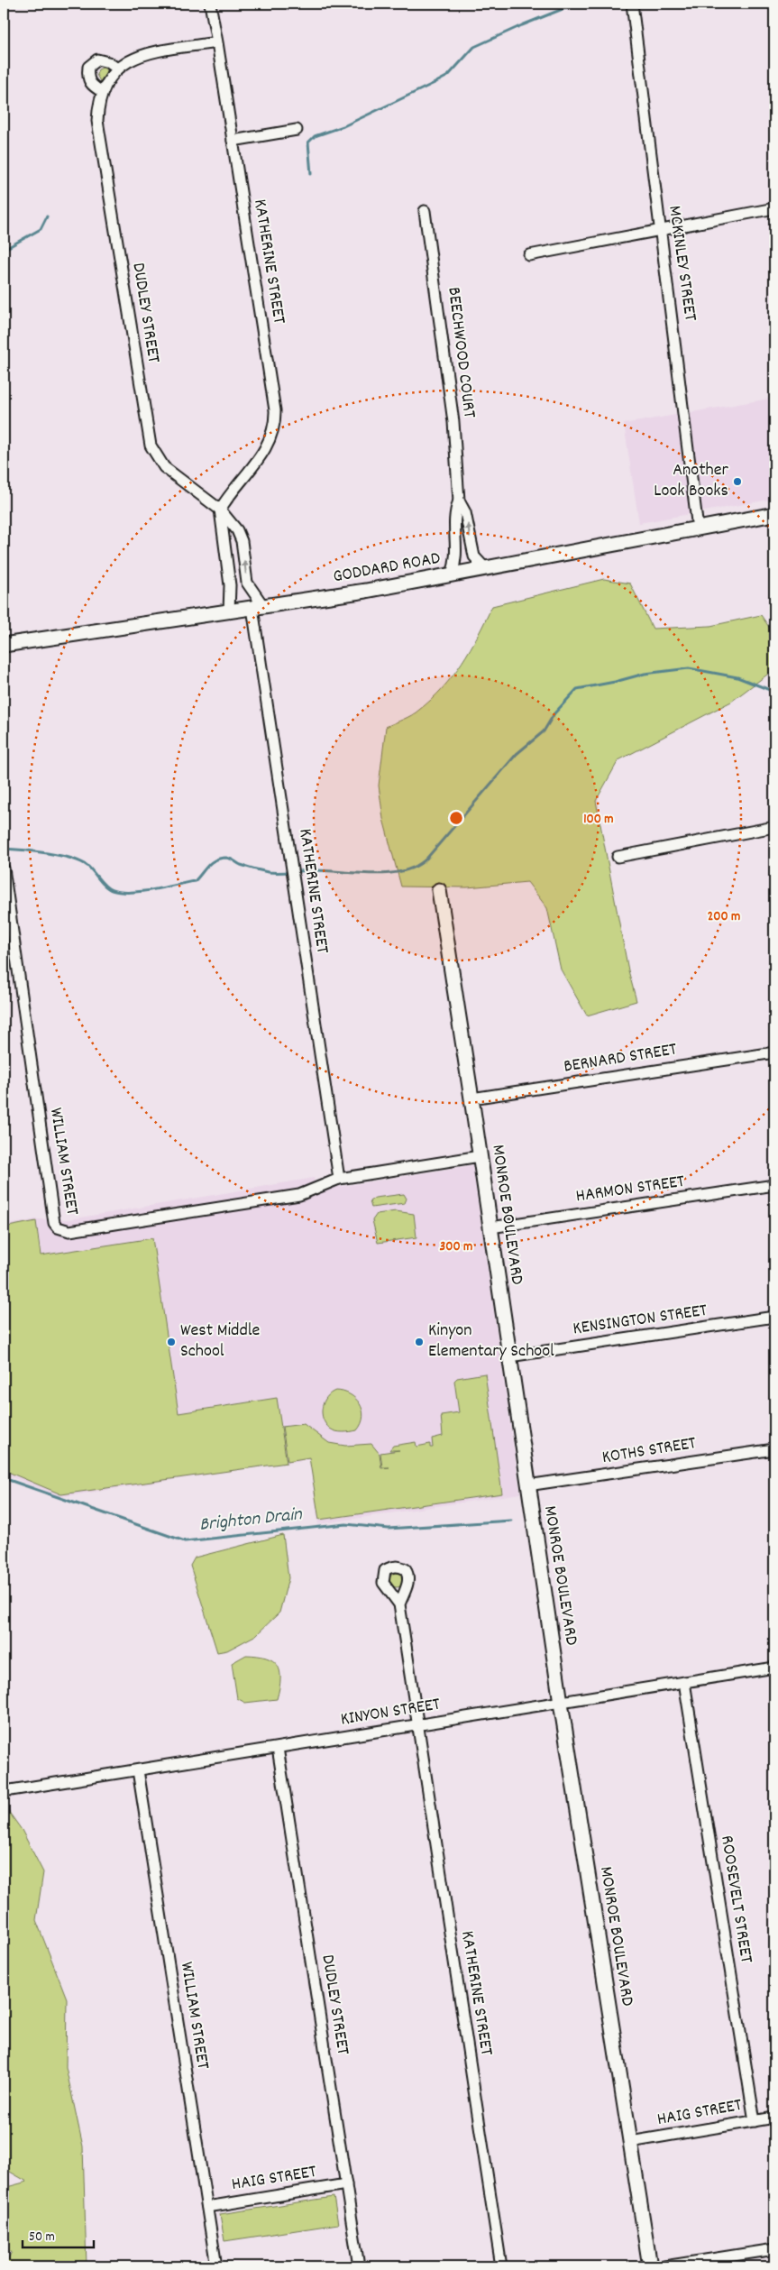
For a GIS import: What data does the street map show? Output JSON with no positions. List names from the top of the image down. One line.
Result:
{"streets":{"street":["KATHERINE STREET","MCKINLEY STREET","DUDLEY STREET","BEECHWOOD COURT","GODDARD ROAD","BERNARD STREET","WILLIAM STREET","HARMON STREET","MONROE BOULEVARD","KENSINGTON STREET","KOTHS STREET","KINYON STREET","ROOSEVELT STREET","HAIG STREET"]},"crossings":[["KATHERINE STREET","DUDLEY STREET"],["KATHERINE STREET","GODDARD ROAD"],["KATHERINE STREET","WILLIAM STREET"],["KATHERINE STREET","KINYON STREET"],["MCKINLEY STREET","GODDARD ROAD"],["DUDLEY STREET","KINYON STREET"],["DUDLEY STREET","HAIG STREET"],["BEECHWOOD COURT","GODDARD ROAD"],["BERNARD STREET","MONROE BOULEVARD"],["WILLIAM STREET","KINYON STREET"],["WILLIAM STREET","HAIG STREET"],["HARMON STREET","MONROE BOULEVARD"],["MONROE BOULEVARD","KENSINGTON STREET"],["MONROE BOULEVARD","KOTHS STREET"],["MONROE BOULEVARD","KINYON STREET"],["MONROE BOULEVARD","HAIG STREET"],["KINYON STREET","ROOSEVELT STREET"],["ROOSEVELT STREET","HAIG STREET"]],"water":["Brighton Drain"],"places":["Another Look Books","West Middle School","Kinyon Elementary School"],"scale_bar":"50 m","rings":["100 m","200 m","300 m"]}
